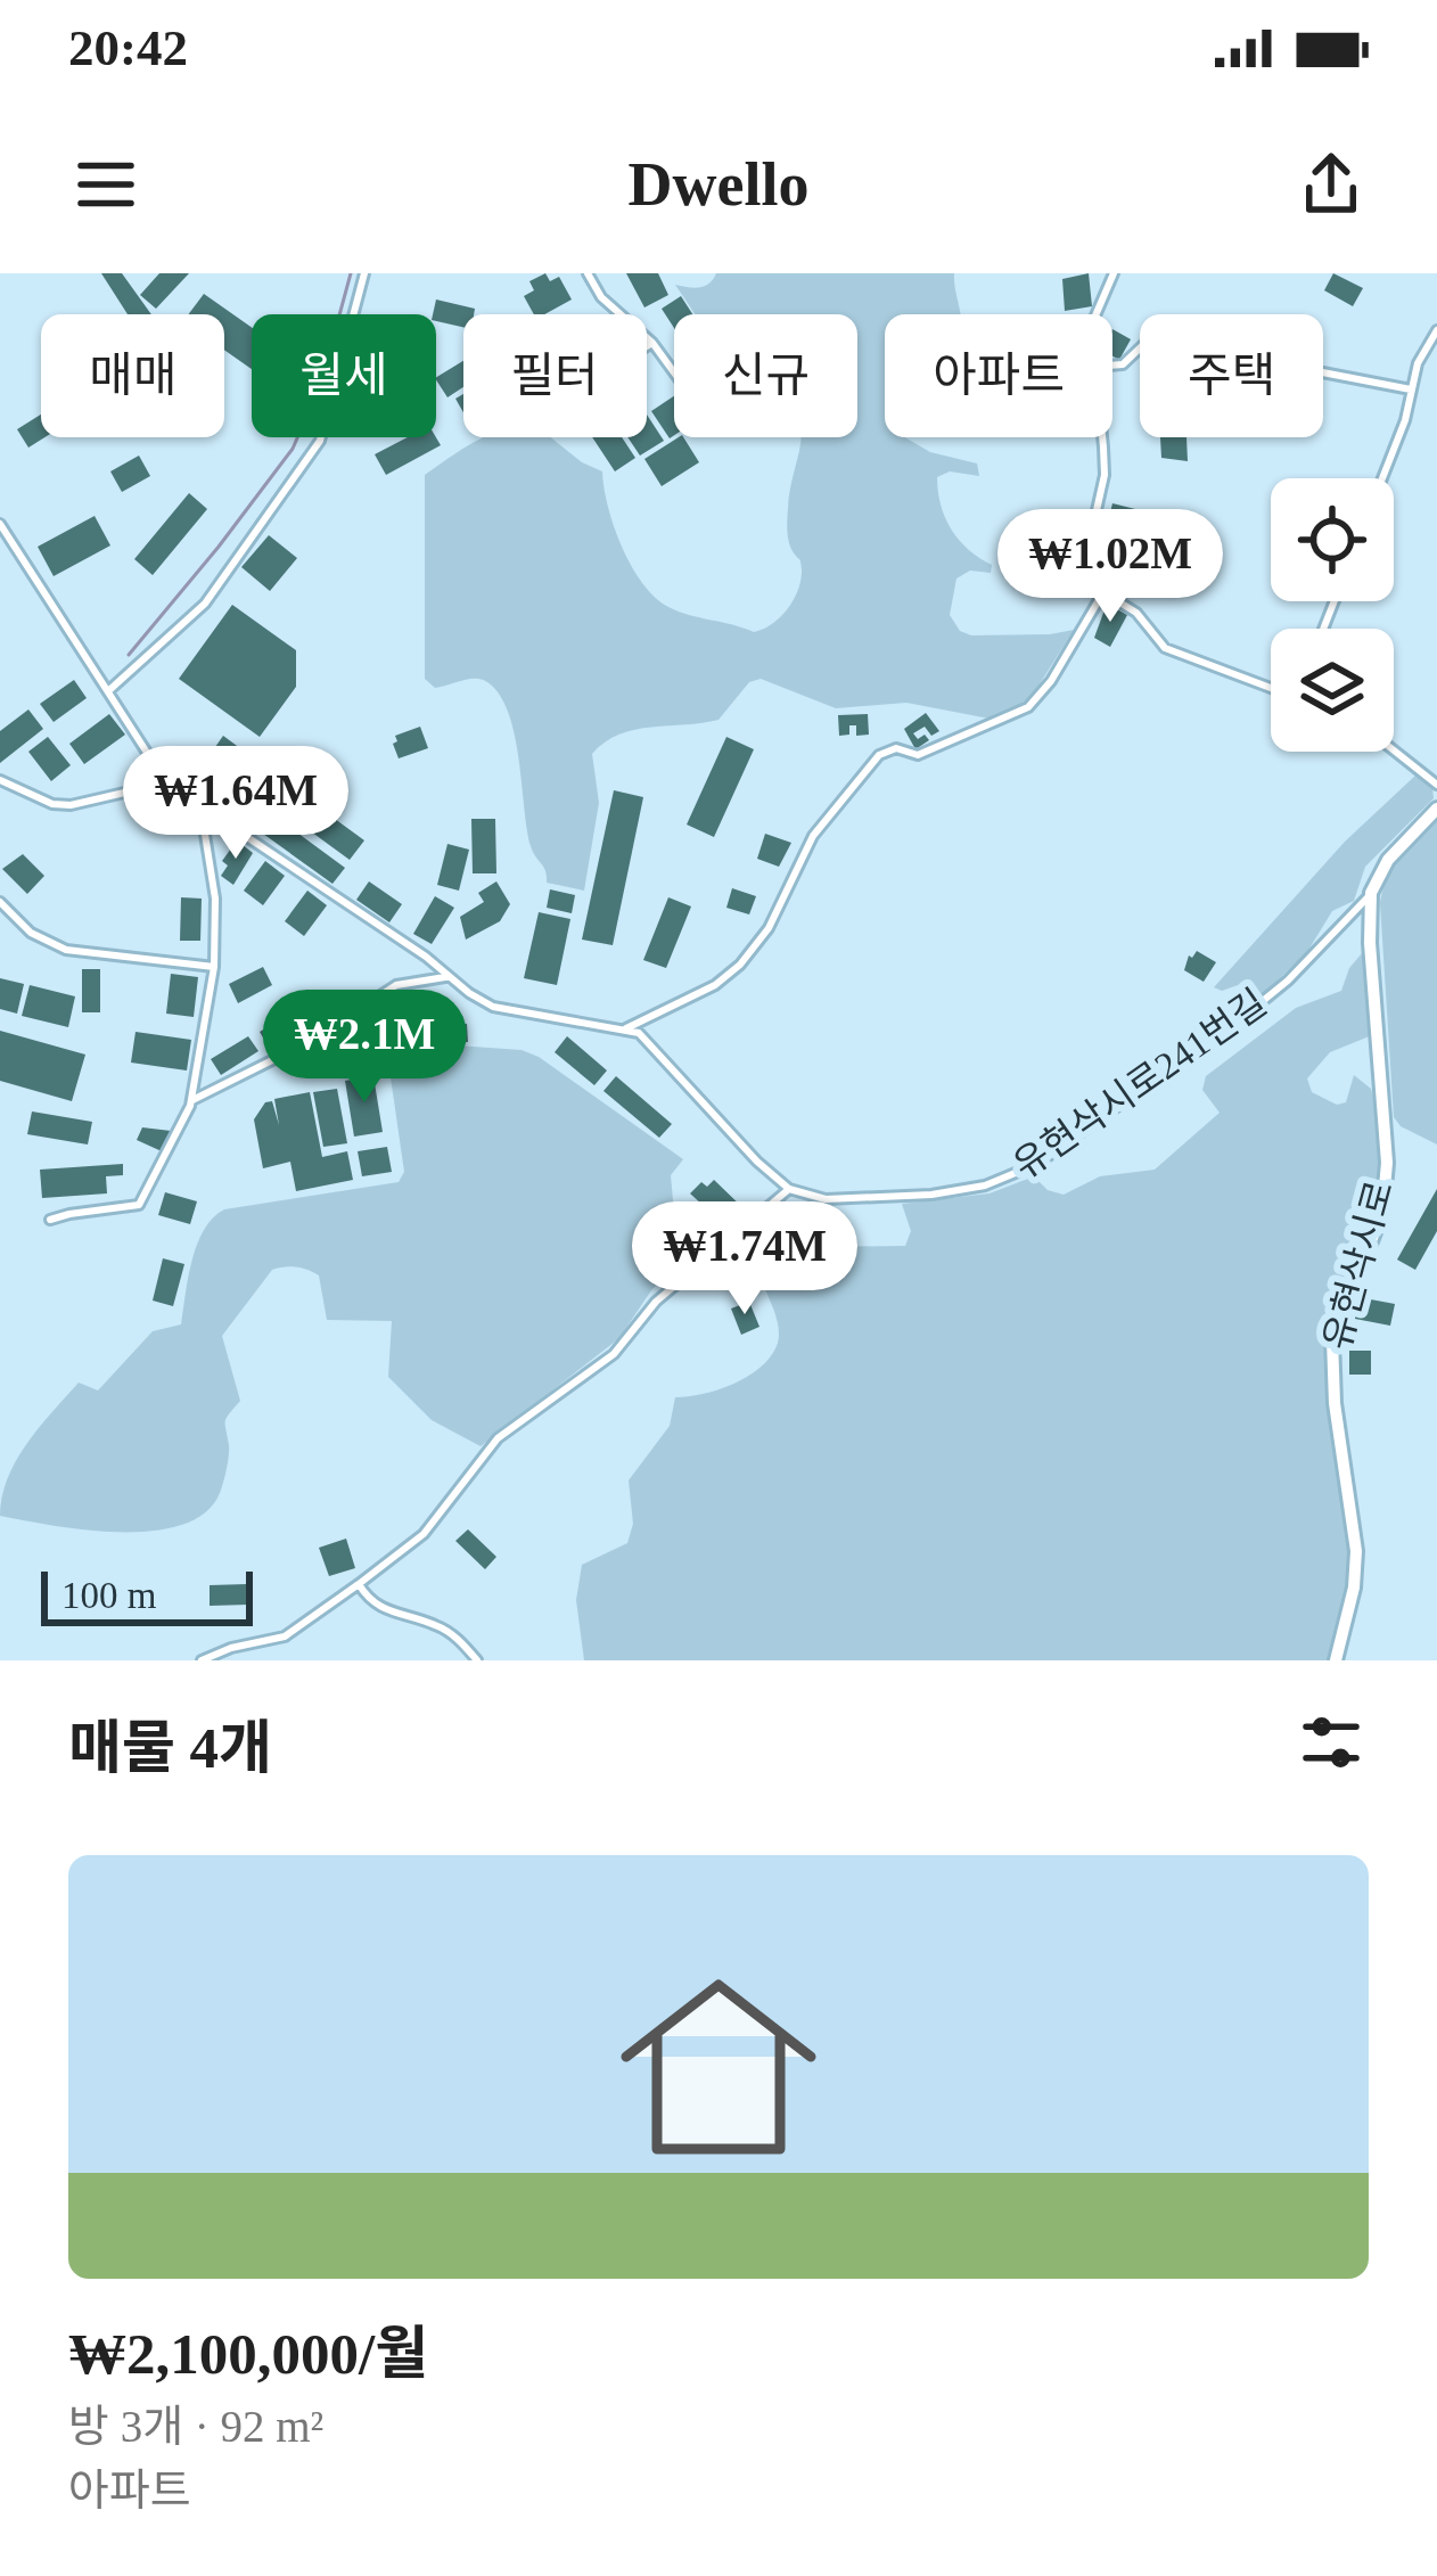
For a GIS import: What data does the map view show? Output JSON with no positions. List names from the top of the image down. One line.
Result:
{"streets":{"street":["유현삭시로"],"lane":["유현삭시로241번길"]},"crossings":[["유현삭시로241번길","유현삭시로"]],"scale_bar":"100 m","page":{"status":"20:42","header":"Dwello","chip":["매매","월세","필터","신규","아파트","주택"],"price":["₩1.02M","₩1.64M","₩2.1M","₩1.74M"],"scale":"100 m","heading":"매물 4개","list":[{"name":"₩2,100,000/월","note":"방 3개 · 92 m² · 아파트"}]}}
